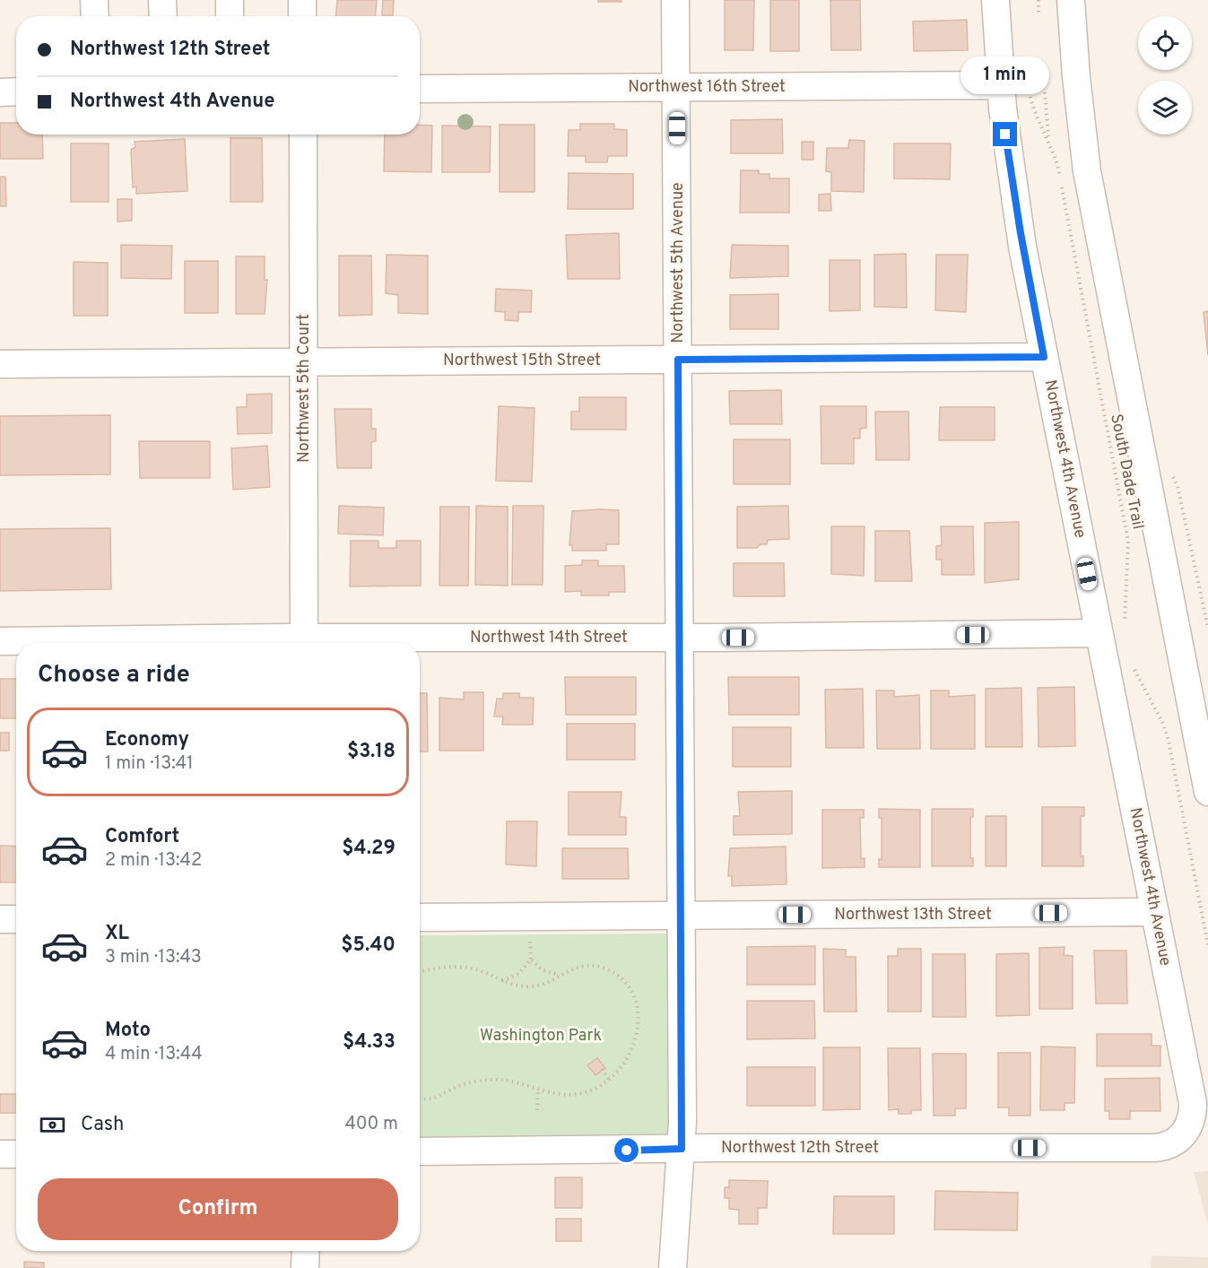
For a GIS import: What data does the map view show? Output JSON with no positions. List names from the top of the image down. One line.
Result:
{"streets":{"street":["Northwest 16th Street","Northwest 5th Avenue","Northwest 15th Street","Northwest 5th Court","Northwest 4th Avenue","Northwest 14th Street","Northwest 13th Street","Northwest 12th Street"],"path":["South Dade Trail"]},"crossings":[["Northwest 16th Street","Northwest 5th Avenue"],["Northwest 16th Street","Northwest 4th Avenue"],["Northwest 5th Avenue","Northwest 15th Street"],["Northwest 5th Avenue","Northwest 14th Street"],["Northwest 5th Avenue","Northwest 13th Street"],["Northwest 5th Avenue","Northwest 12th Street"],["Northwest 15th Street","Northwest 5th Court"],["Northwest 15th Street","Northwest 4th Avenue"],["Northwest 4th Avenue","Northwest 14th Street"],["Northwest 4th Avenue","Northwest 13th Street"],["Northwest 4th Avenue","Northwest 12th Street"]],"parks":["Washington Park"],"page":{"banner":["Northwest 12th Street","Northwest 4th Avenue"],"bubble":"1 min","heading":"Choose a ride","list":[{"name":"Economy","note":"1 min · 13:41","value":"$3.18"},{"name":"Comfort","note":"2 min · 13:42","value":"$4.29"},{"name":"XL","note":"3 min · 13:43","value":"$5.40"},{"name":"Moto","note":"4 min · 13:44","value":"$4.33"}],"pay":["Cash","400 m"],"buttons":"Confirm"}}
